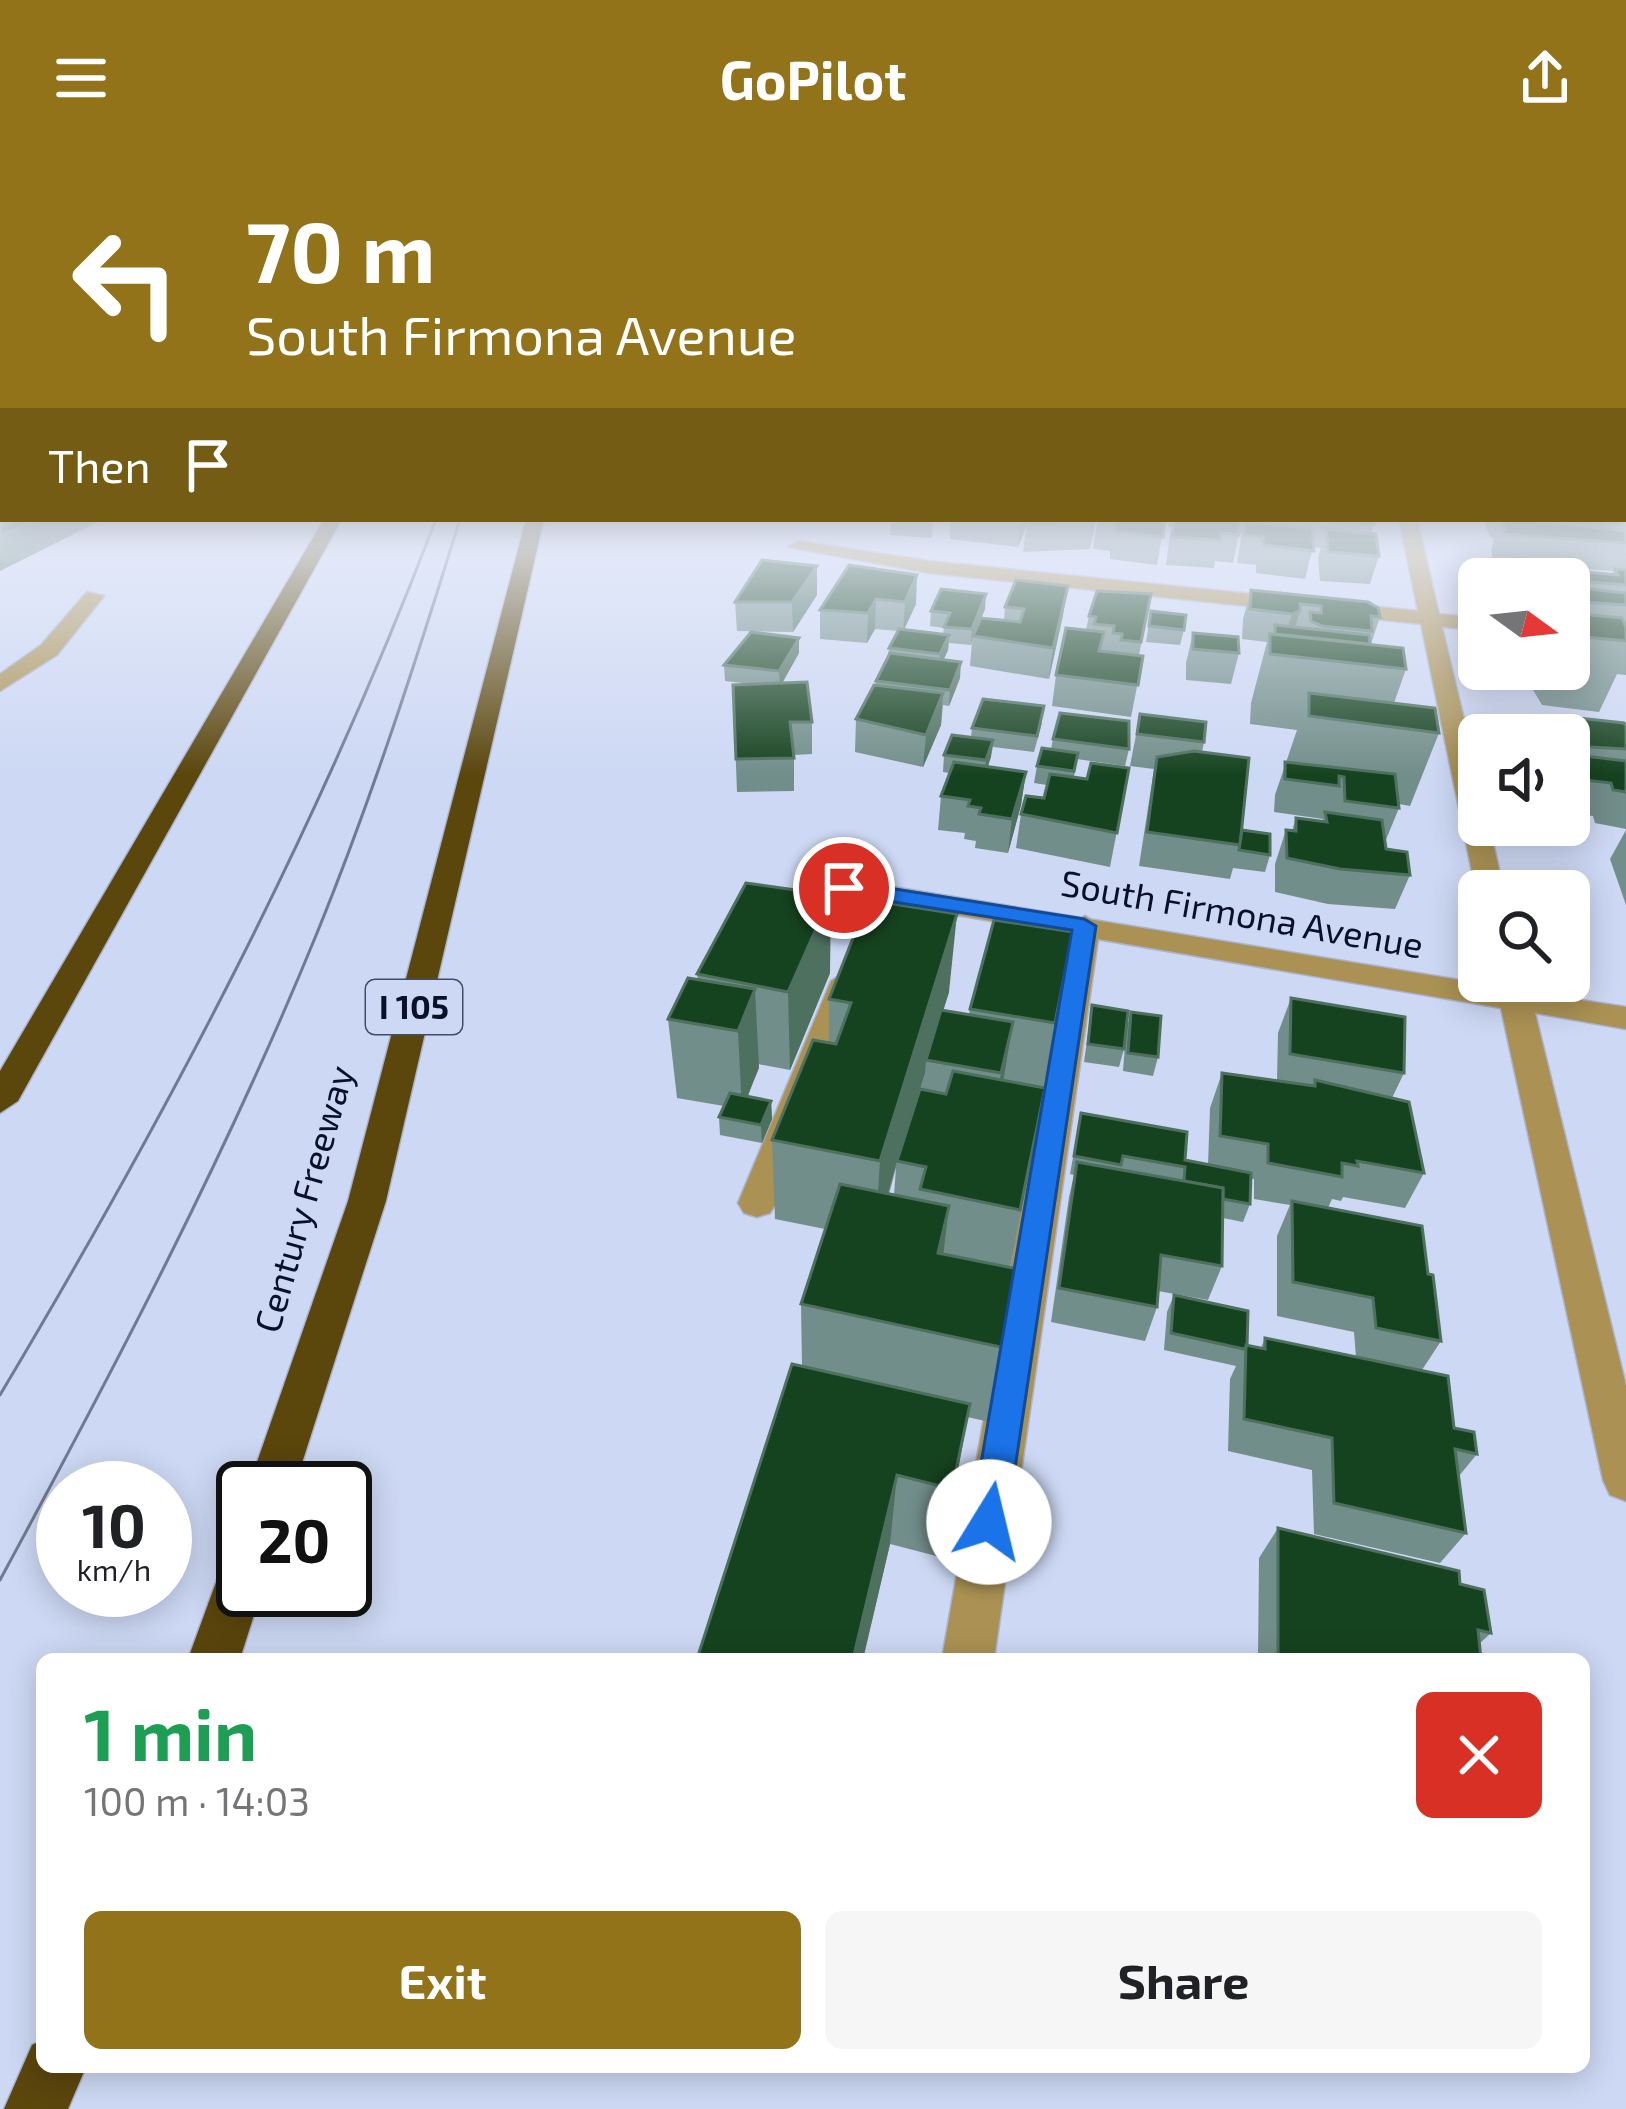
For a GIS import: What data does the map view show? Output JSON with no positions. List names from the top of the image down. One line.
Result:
{"streets":{"highway":["I 105","Century Freeway"],"street":["South Firmona Avenue"]},"north":"right","page":{"header":"GoPilot","turn":["70 m","South Firmona Avenue"],"then":"Then","speed":"10 km/h","limit":"20","heading":["1 min","100 m · 14:03"],"buttons":["Exit","Share"]}}
